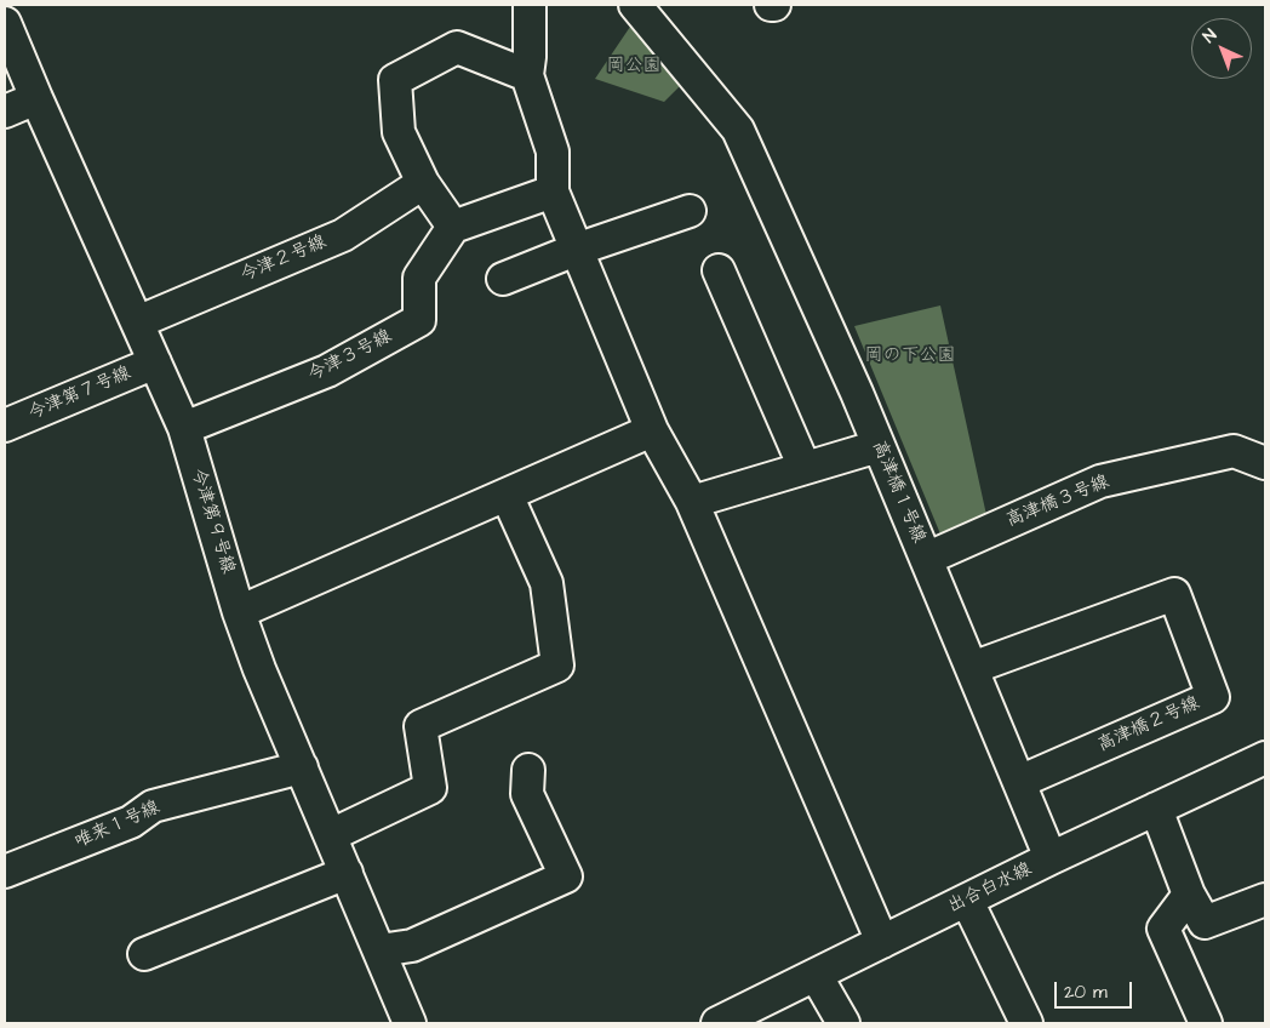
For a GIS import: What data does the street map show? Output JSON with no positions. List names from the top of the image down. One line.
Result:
{"streets":{"street":["今津２号線","今津３号線","今津第７号線","高津橋１号線","高津橋３号線","今津第９号線","高津橋２号線","唯来１号線","出合白水線"]},"crossings":[["今津２号線","今津３号線"],["今津２号線","今津第９号線"],["今津３号線","今津第９号線"],["今津第７号線","今津第９号線"],["高津橋１号線","高津橋３号線"],["高津橋１号線","高津橋２号線"],["高津橋１号線","出合白水線"],["今津第９号線","唯来１号線"]],"parks":["岡公園","岡の下公園"],"scale_bar":"20 m","north":"top left"}
